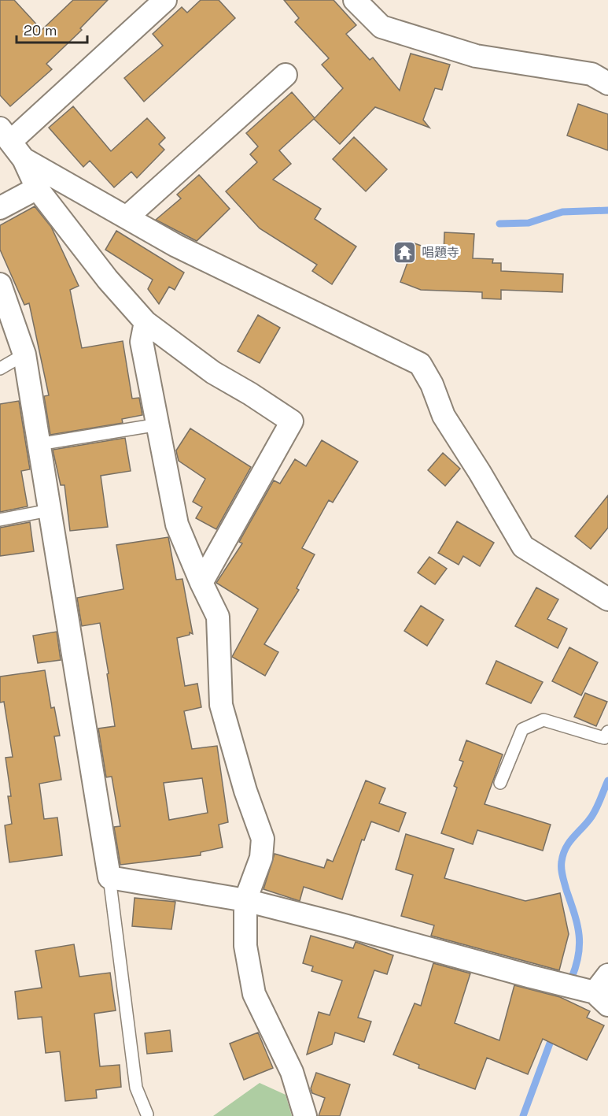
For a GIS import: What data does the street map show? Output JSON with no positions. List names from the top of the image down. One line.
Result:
{"places":{"temple":["唱題寺"]},"scale_bar":"20 m"}
